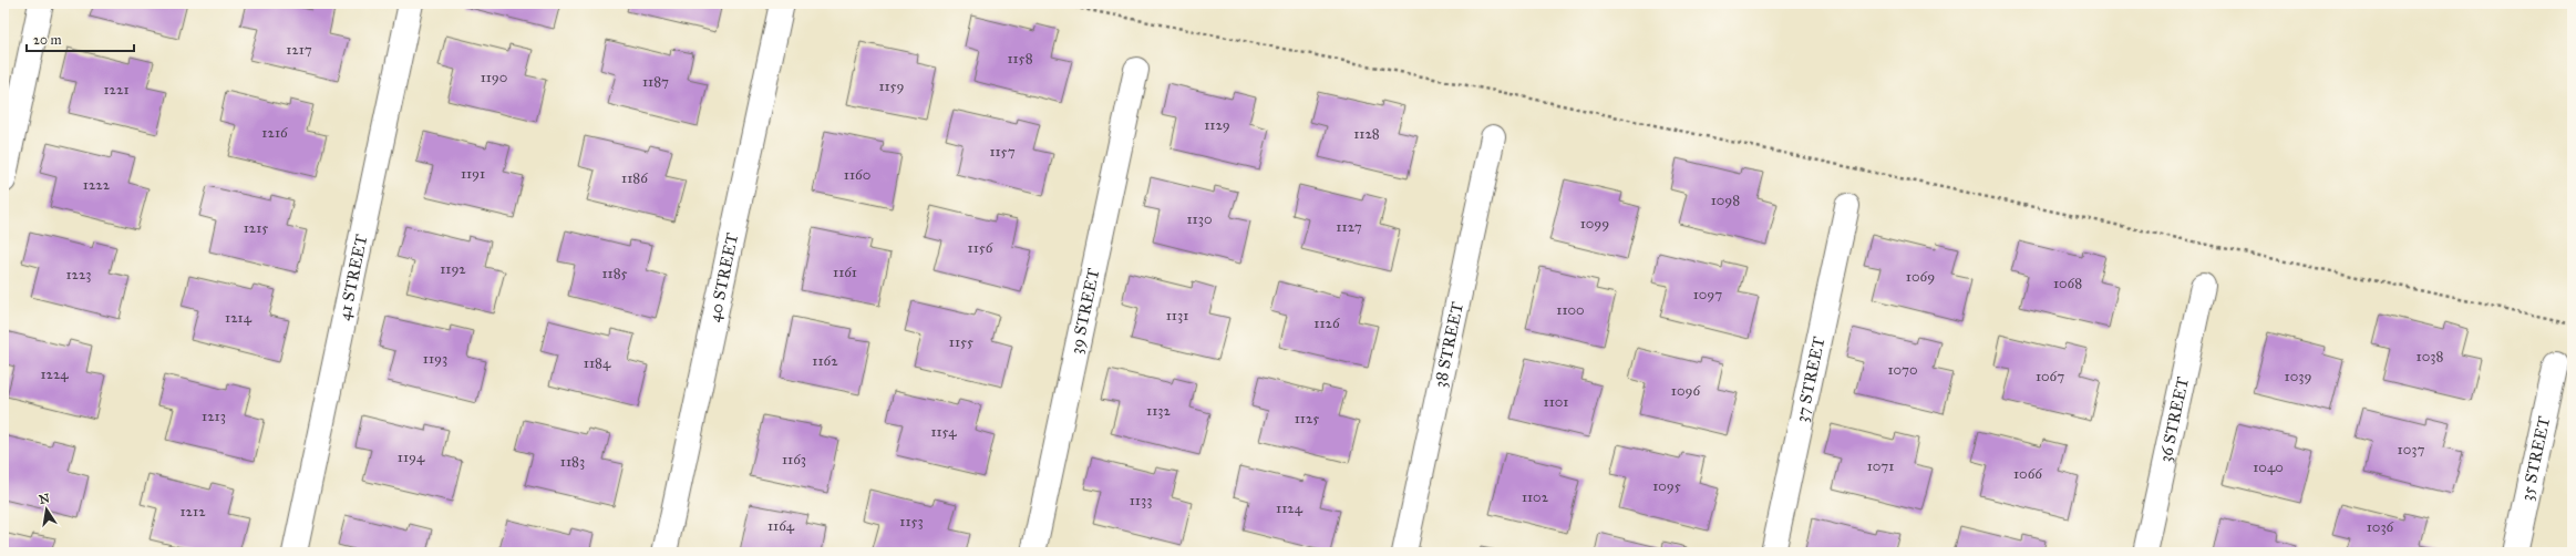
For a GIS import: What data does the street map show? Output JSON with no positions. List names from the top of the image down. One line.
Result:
{"streets":{"street":["41 STREET","40 STREET","39 STREET","38 STREET","37 STREET","36 STREET","35 STREET"]},"house_numbers":["1217","1158","1190","1187","1159","1221","1129","1216","1128","1157","1191","1160","1186","1222","1098","1130","1099","1127","1215","1156","1192","1161","1185","1223","1069","1068","1097","1100","1131","1214","1126","1155","1038","1193","1162","1184","1070","1224","1067","1039","1096","1101","1132","1213","1125","1154","1037","1194","1163","1183","1071","1040","1066","1095","1102","1133","1124","1212","1153","1164","1036"],"scale_bar":"20 m","north":"top"}
